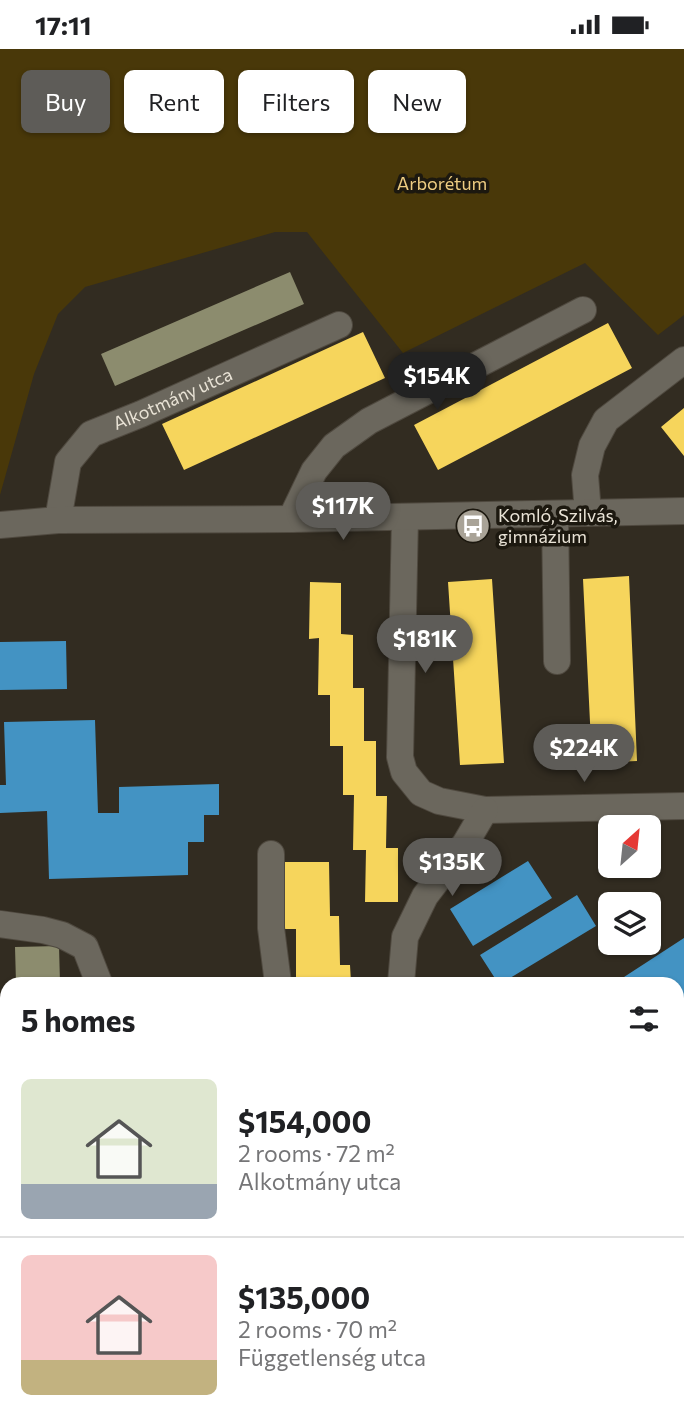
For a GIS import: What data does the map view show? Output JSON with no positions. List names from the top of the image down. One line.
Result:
{"streets":{"street":["Alkotmány utca"]},"parks":["Arborétum"],"places":{"bus stop":["Komló, Szilvás, gimnázium"]},"north":"top right","page":{"status":"17:11","chip":["Buy","Rent","Filters","New"],"price":["$154K","$117K","$181K","$224K","$135K"],"heading":"5 homes","list":[{"name":"$154,000","note":"2 rooms · 72 m² · Alkotmány utca"},{"name":"$135,000","note":"2 rooms · 70 m² · Függetlenség utca"}]}}
